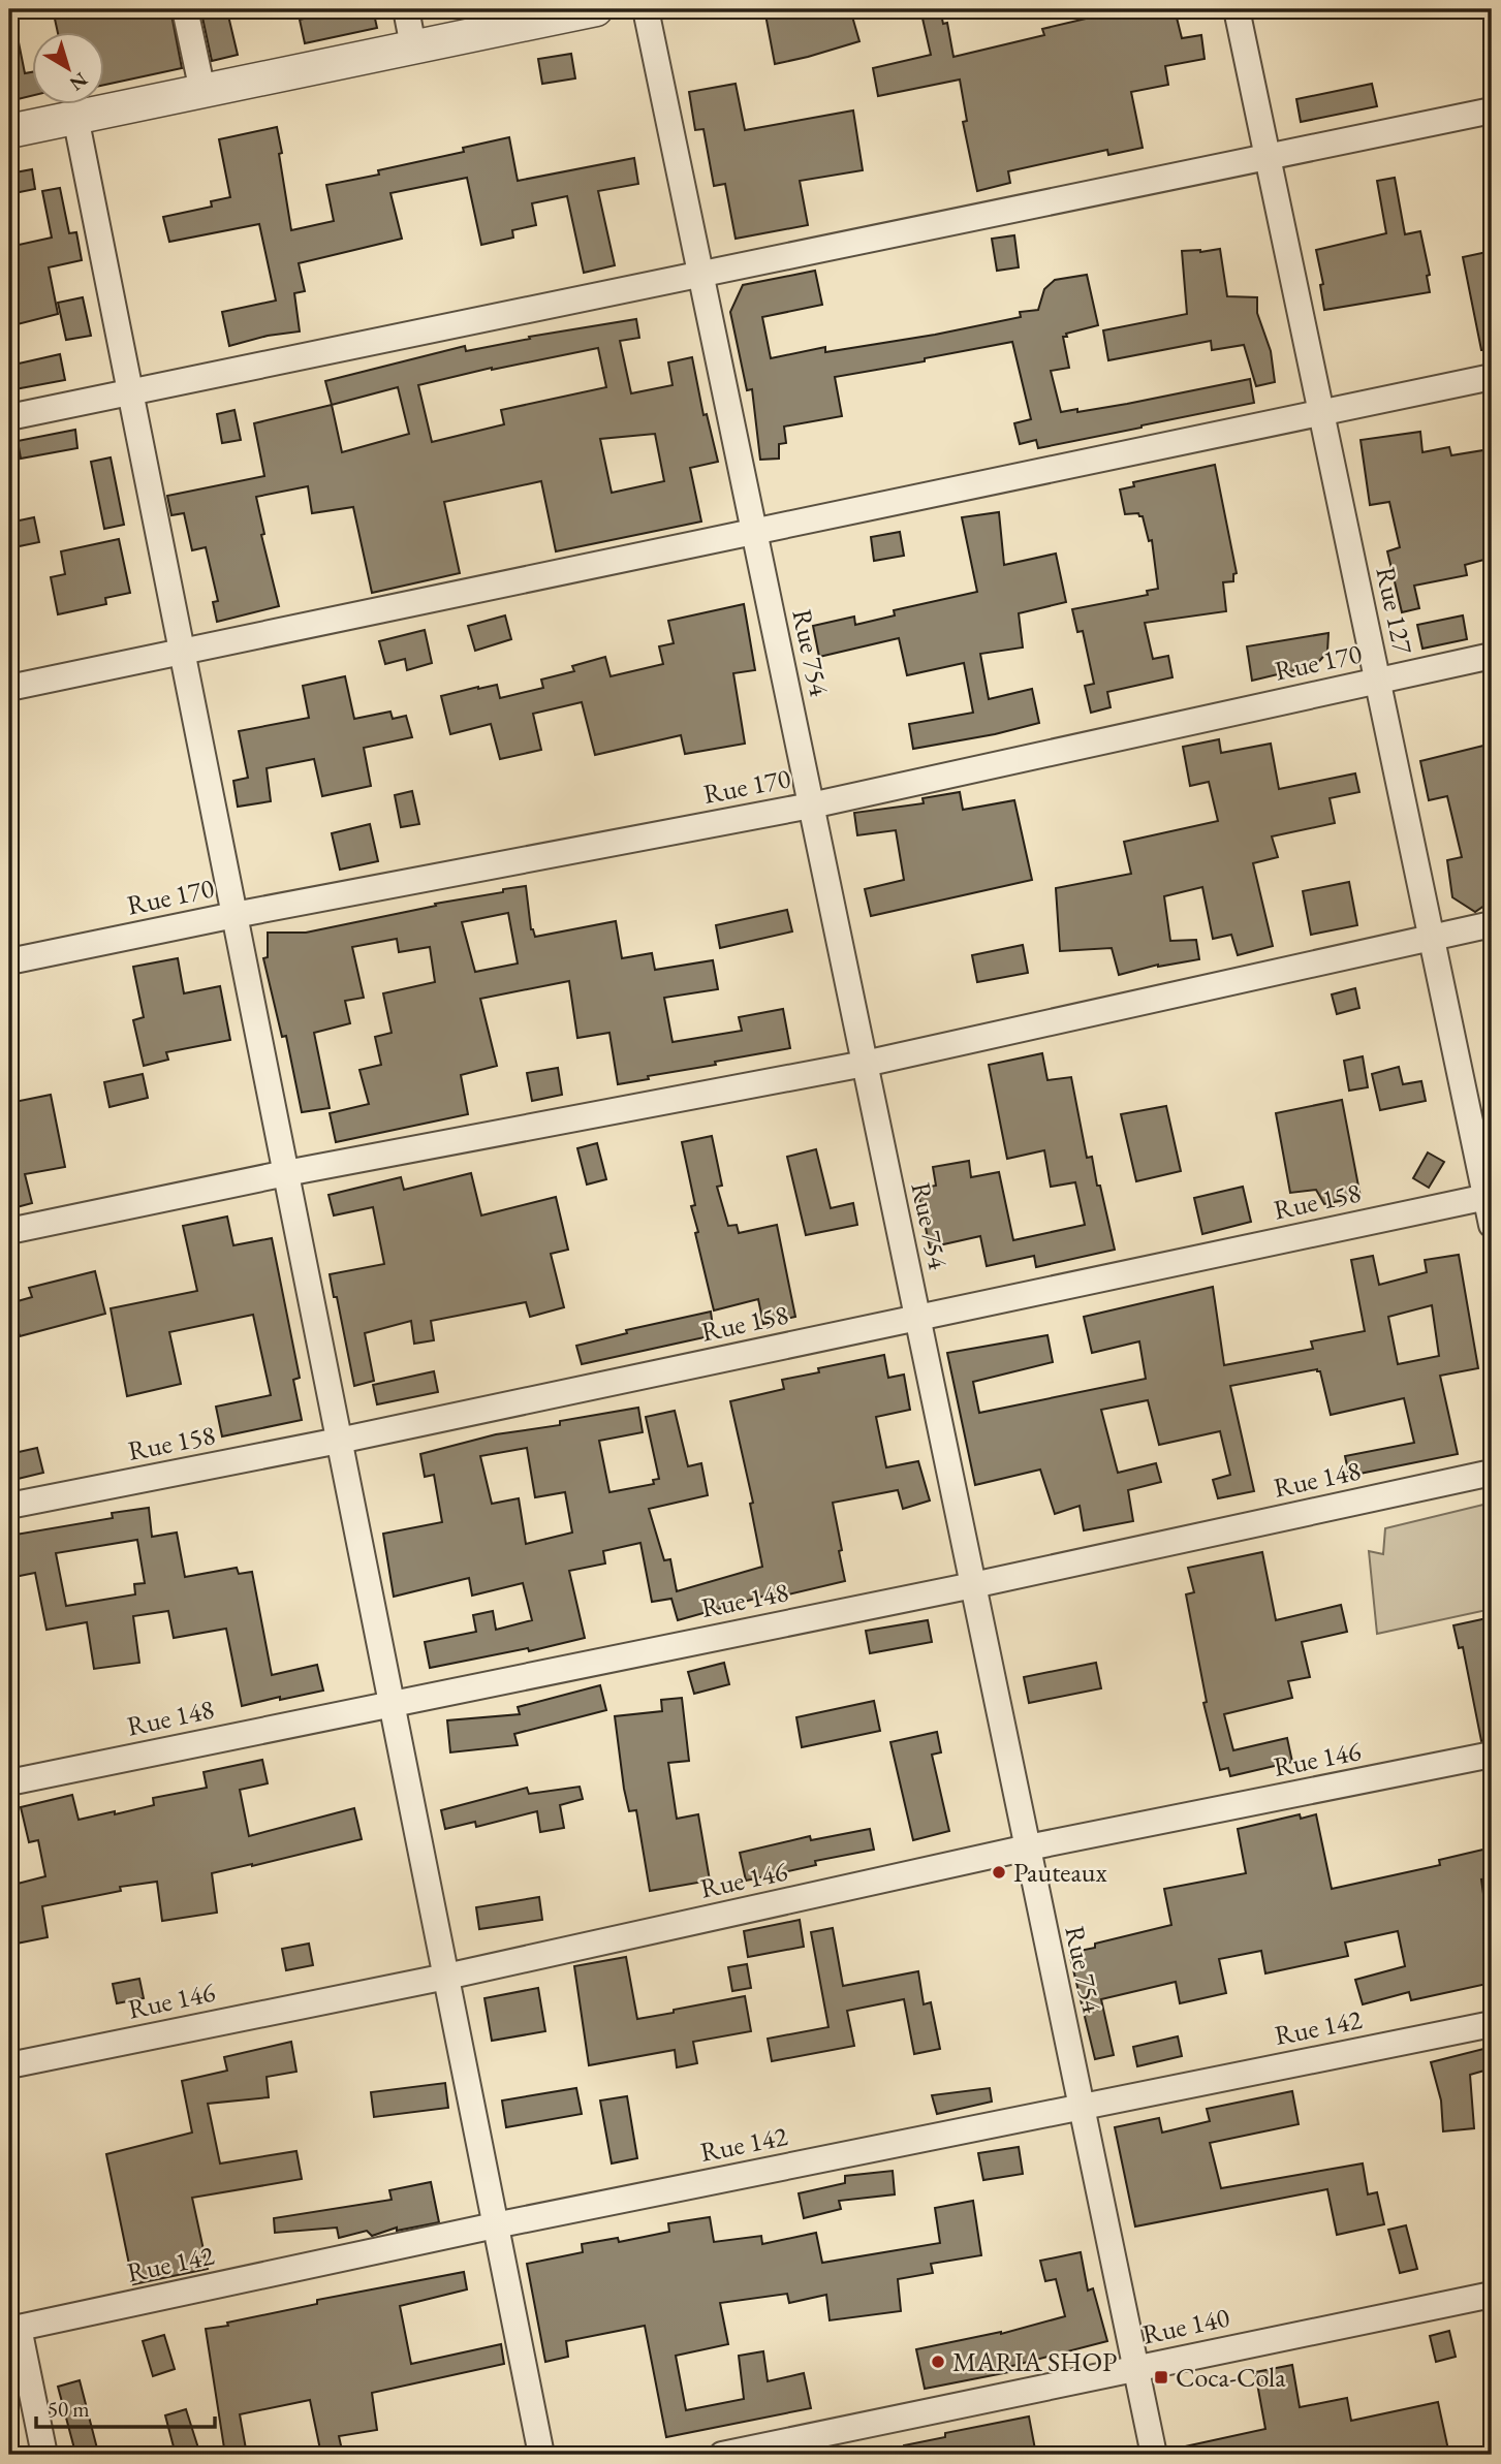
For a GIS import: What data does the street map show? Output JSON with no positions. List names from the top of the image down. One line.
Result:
{"streets":{"street":["Rue 127","Rue 754","Rue 170","Rue 158","Rue 148","Rue 146","Rue 142","Rue 140"]},"crossings":[["Rue 127","Rue 170"],["Rue 127","Rue 158"],["Rue 754","Rue 170"],["Rue 754","Rue 158"],["Rue 754","Rue 148"],["Rue 754","Rue 146"],["Rue 754","Rue 142"],["Rue 754","Rue 140"]],"places":{"other":["Pauteaux","MARIA SHOP"],"transit":["Coca-Cola"]},"scale_bar":"50 m","north":"bottom right"}
